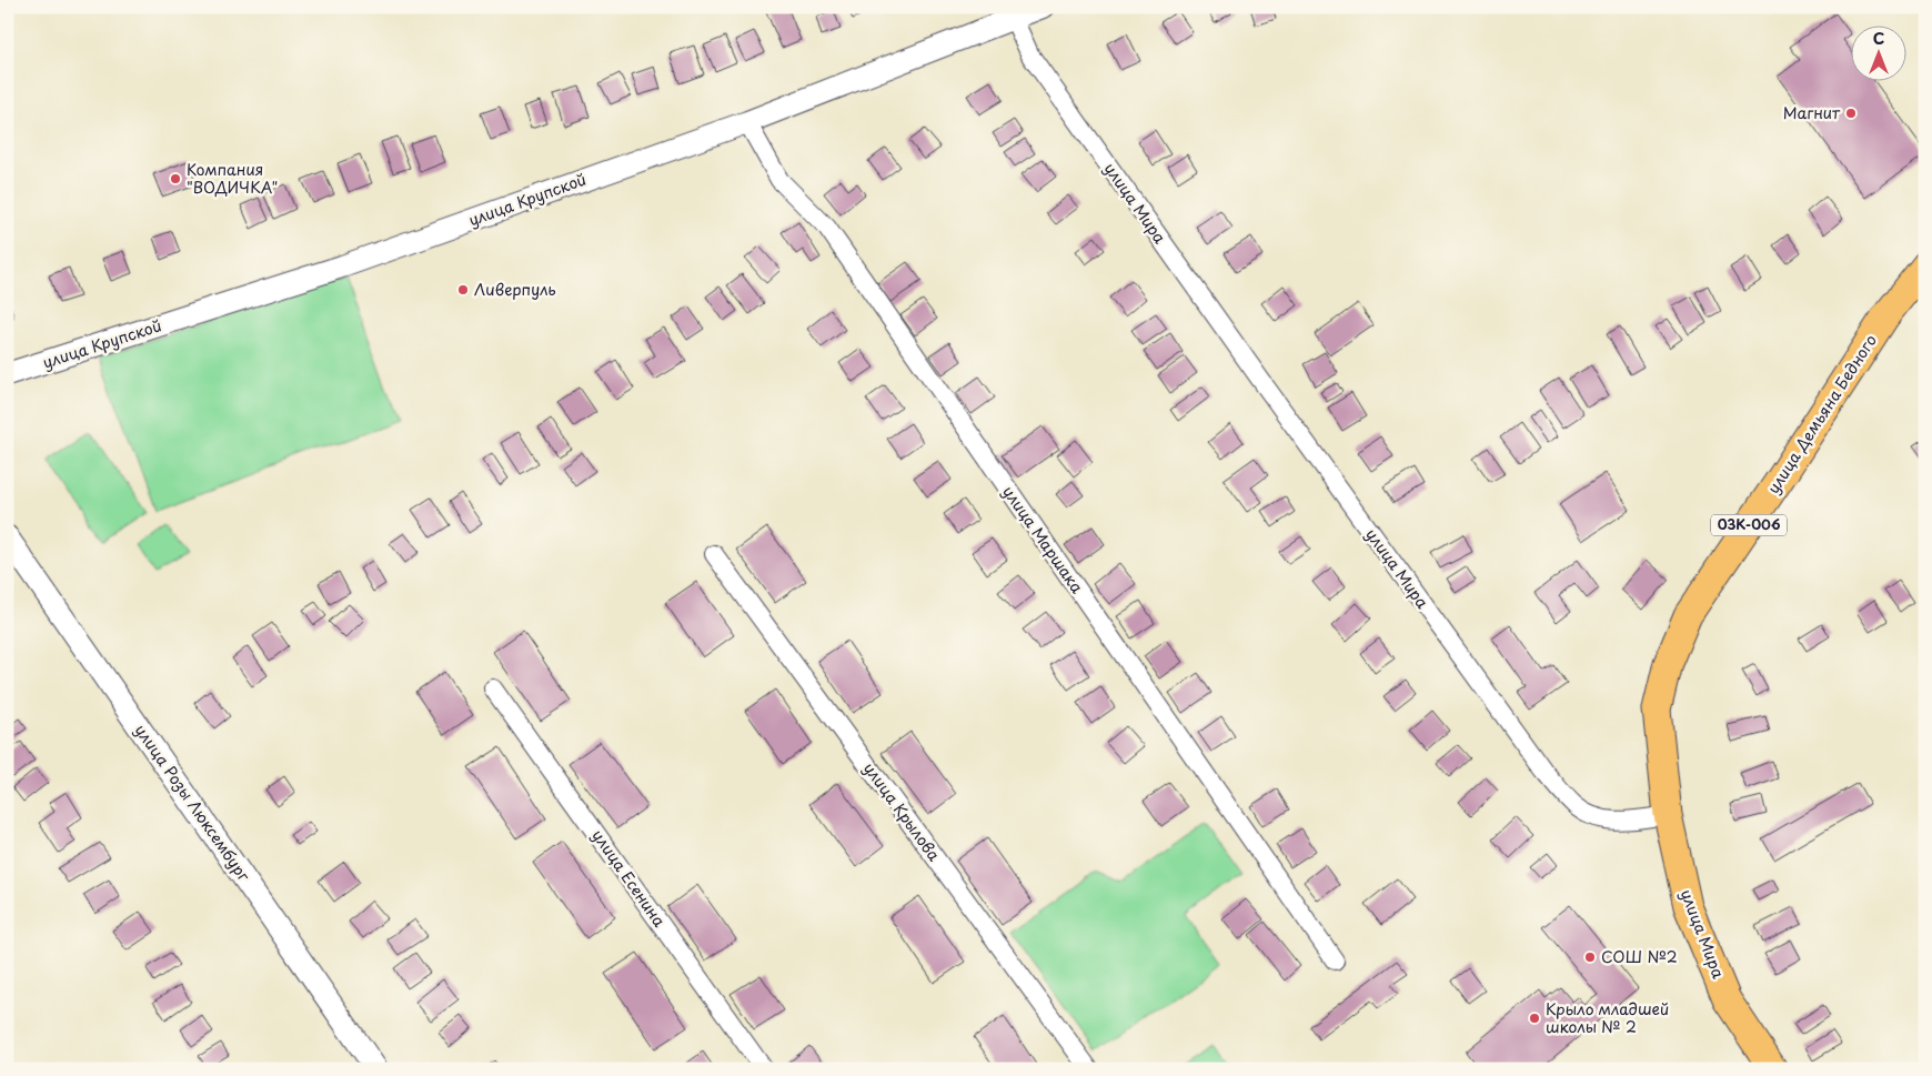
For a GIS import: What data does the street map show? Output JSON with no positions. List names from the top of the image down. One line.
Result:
{"streets":{"main road":["улица Мира","улица Демьяна Бедного","03К-006"],"street":["улица Крупской","улица Маршака","улица Розы Люксембург","улица Крылова","улица Есенина"]},"crossings":[["улица Крупской","улица Мира"],["улица Крупской","улица Маршака"],["улица Мира","улица Демьяна Бедного"]],"places":["Магнит","Компания \"ВОДИЧКА\"","Ливерпуль","СОШ №2","Крыло младшей школы № 2"],"north":"top"}
